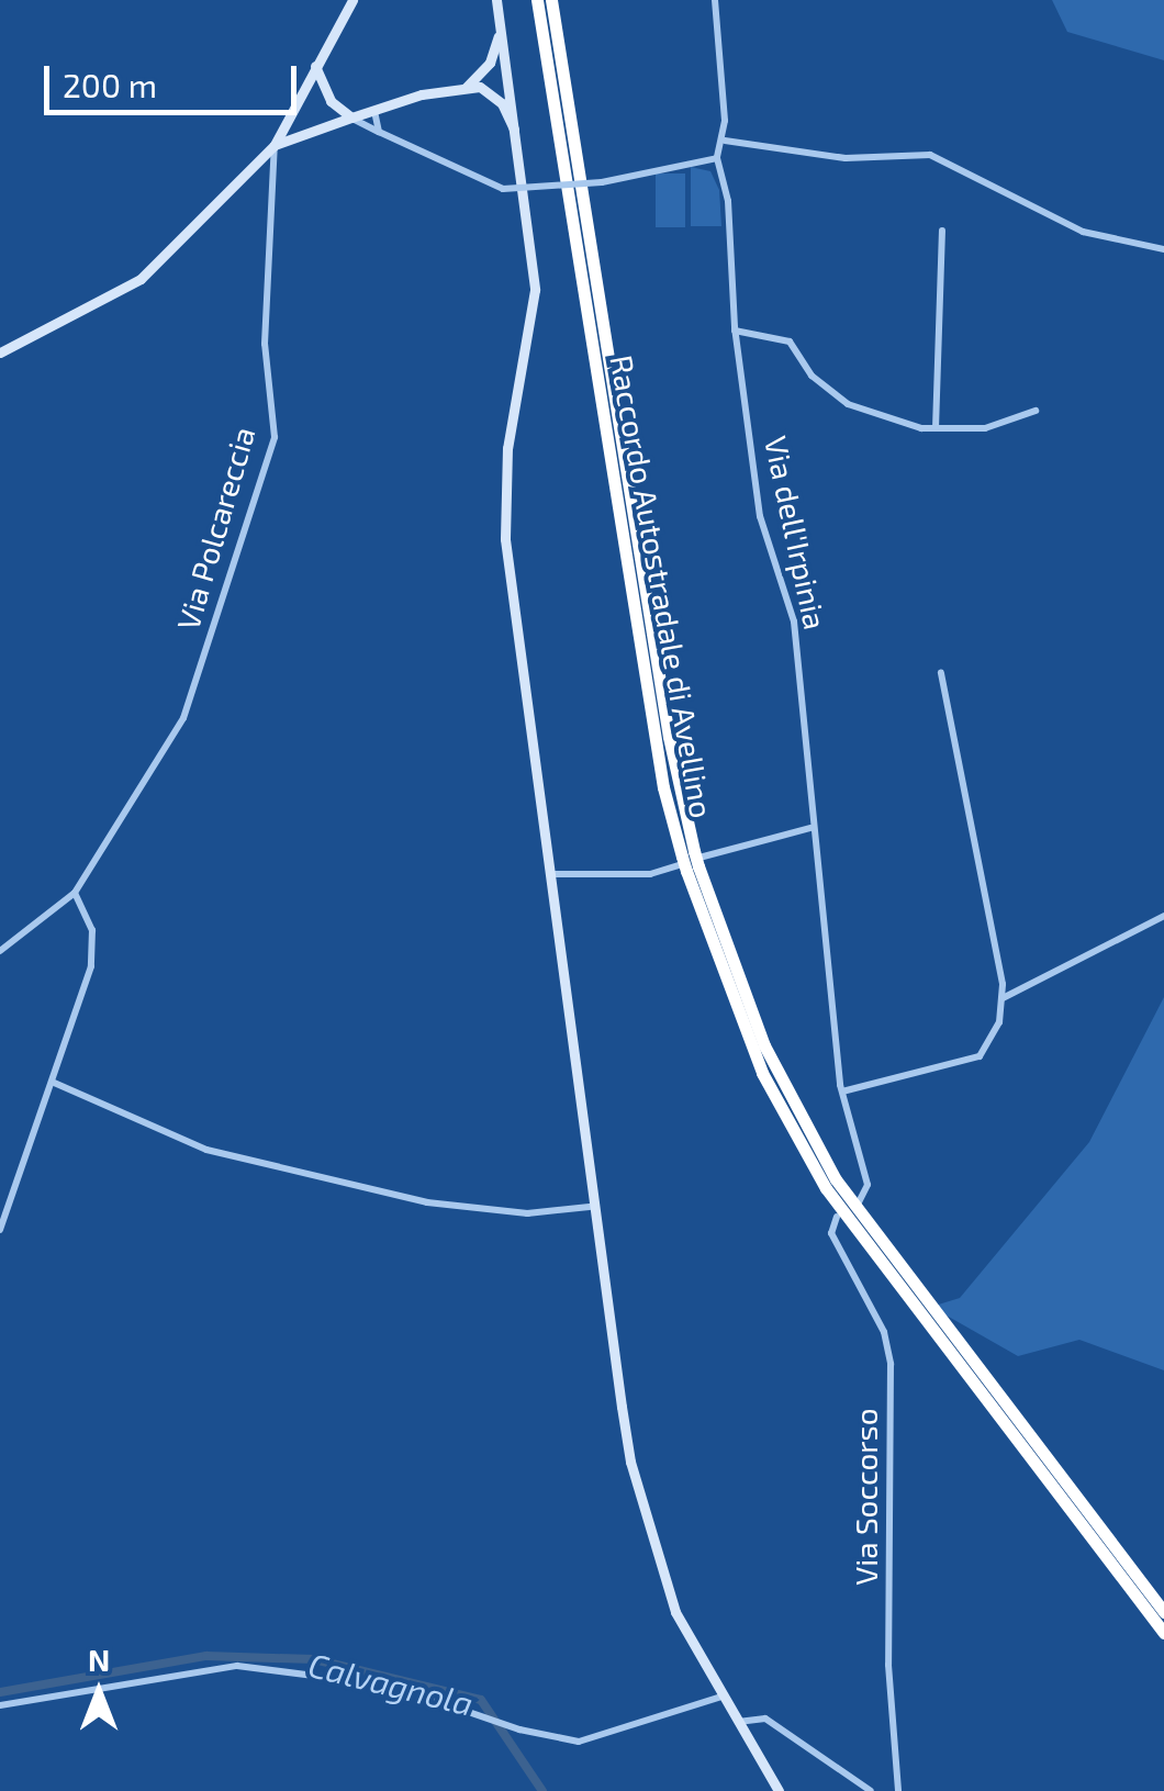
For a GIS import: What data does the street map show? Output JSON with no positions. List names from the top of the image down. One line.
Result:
{"streets":{"highway":["Raccordo Autostradale di Avellino"],"street":["Via Polcareccia","Via dell'Irpinia","Via Soccorso"]},"water":["Calvagnola"],"scale_bar":"200 m","north":"top"}
